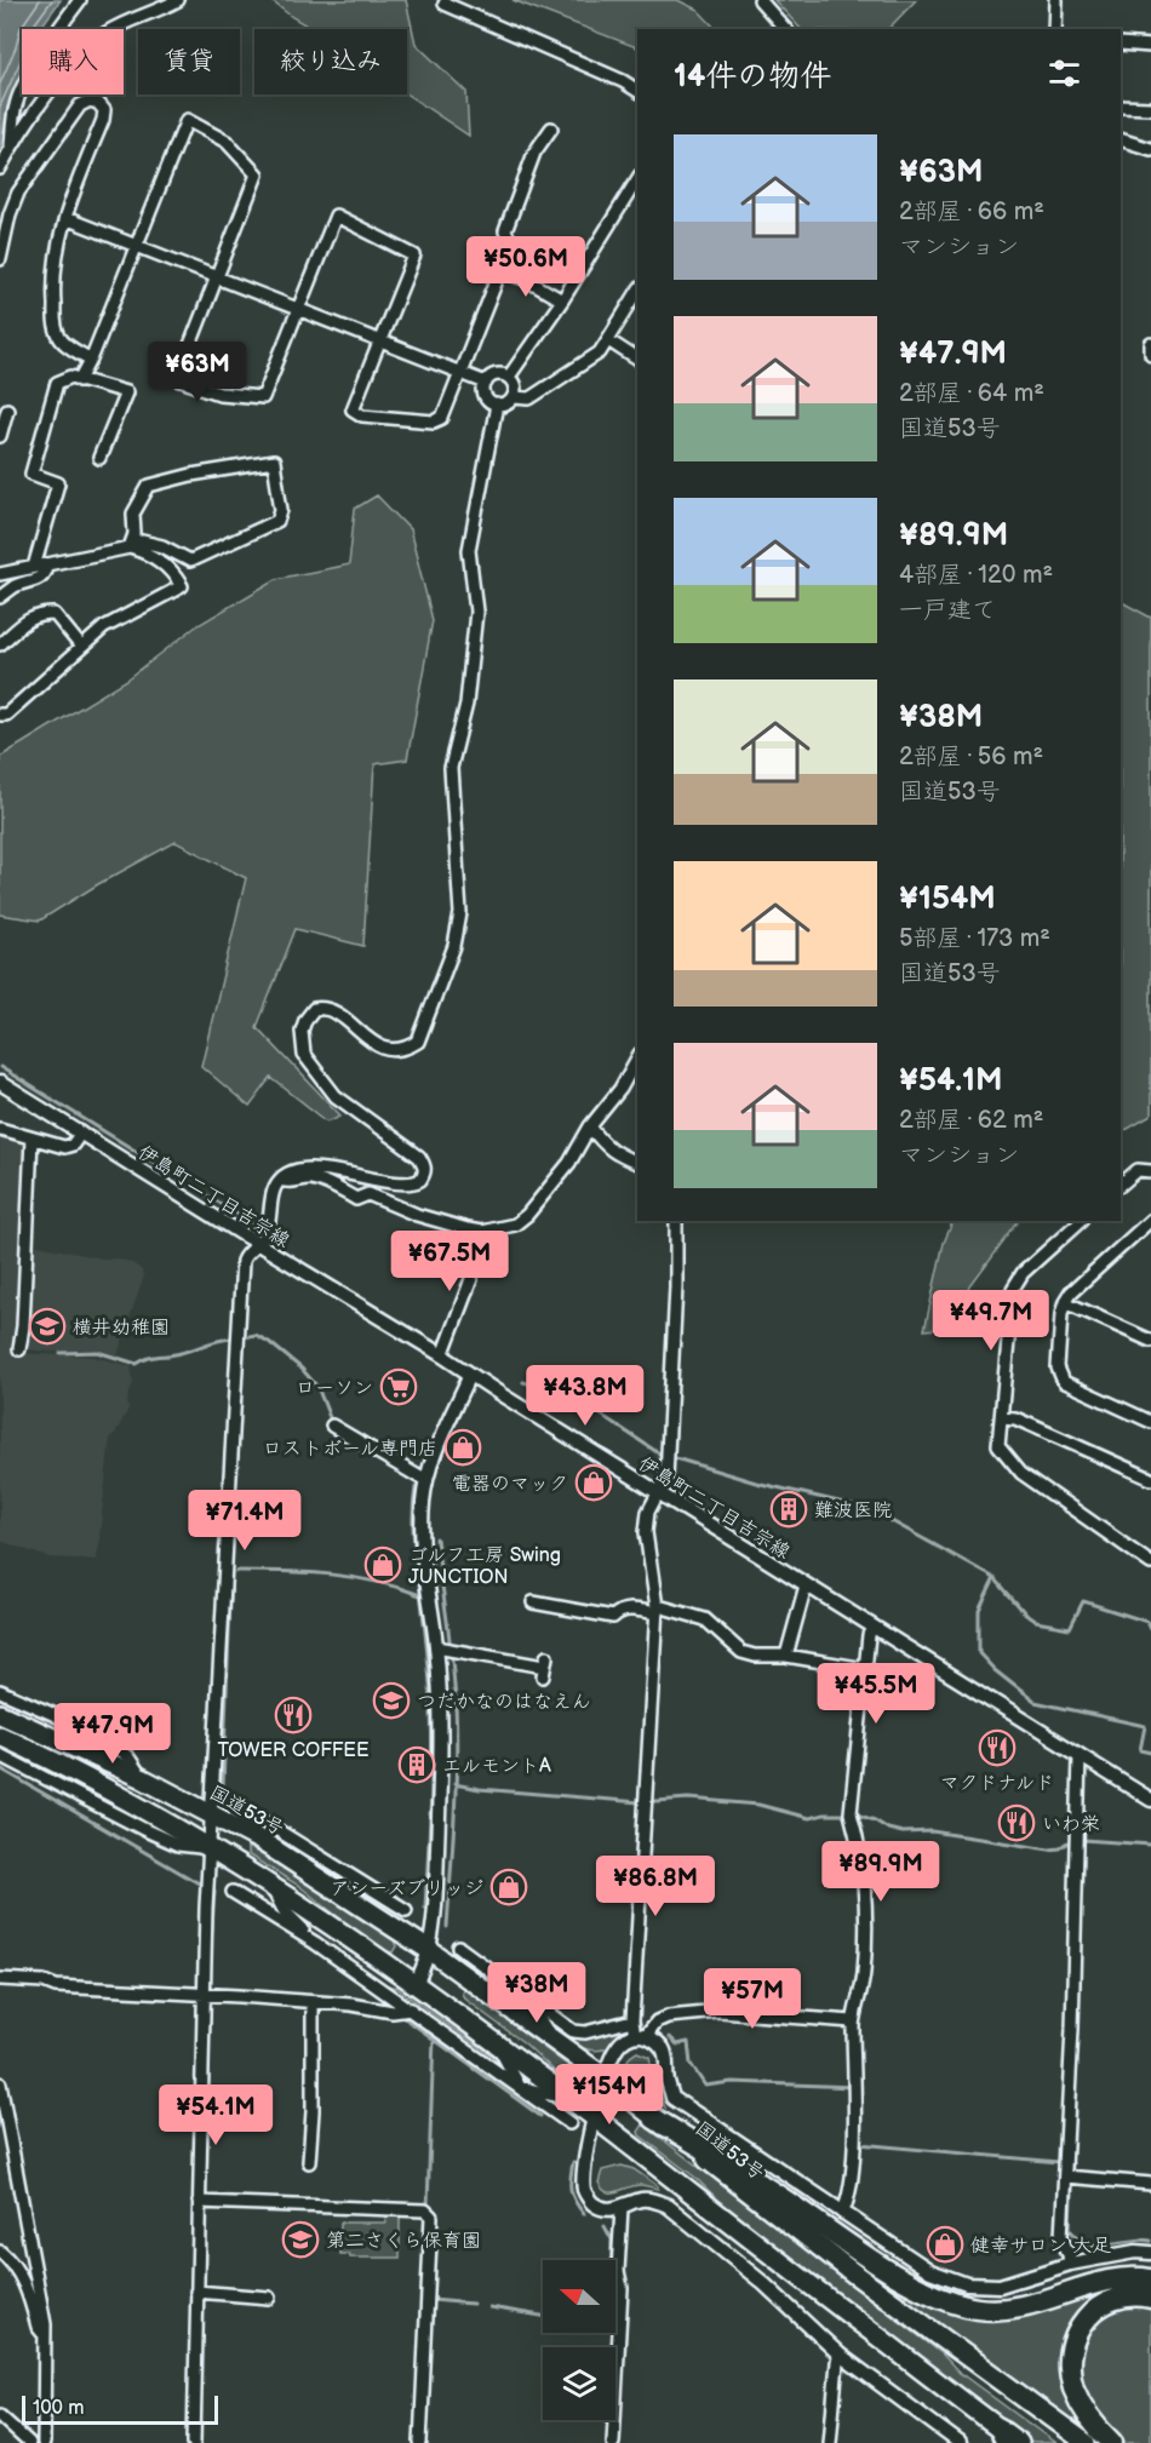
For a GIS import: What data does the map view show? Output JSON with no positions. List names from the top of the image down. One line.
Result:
{"streets":{"highway":["国道53号"],"street":["伊島町二丁目吉宗線"]},"places":{"school or university":["横井幼稚園","つだかなのはなえん","第二さくら保育園"],"supermarket":["ローソン"],"shop":["ロストボール専門店","電器のマック","ゴルフ工房 Swing JUNCTION","アシーズブリッジ","健幸サロン 大足"],"building":["難波医院","エルモントA"],"restaurant":["TOWER COFFEE","マクドナルド","いわ栄"]},"scale_bar":"100 m","north":"left","page":{"chip":["購入","賃貸","絞り込み"],"heading":"14件の物件","list":[{"name":"¥63M","note":"2部屋 · 66 m² · マンション"},{"name":"¥47.9M","note":"2部屋 · 64 m² · 国道53号"},{"name":"¥89.9M","note":"4部屋 · 120 m² · 一戸建て"},{"name":"¥38M","note":"2部屋 · 56 m² · 国道53号"},{"name":"¥154M","note":"5部屋 · 173 m² · 国道53号"},{"name":"¥54.1M","note":"2部屋 · 62 m² · マンション"}],"price":["¥50.6M","¥63M","¥67.5M","¥49.7M","¥43.8M","¥71.4M","¥45.5M","¥47.9M","¥89.9M","¥86.8M","¥38M","¥57M","¥154M","¥54.1M"],"scale":"100 m"}}
